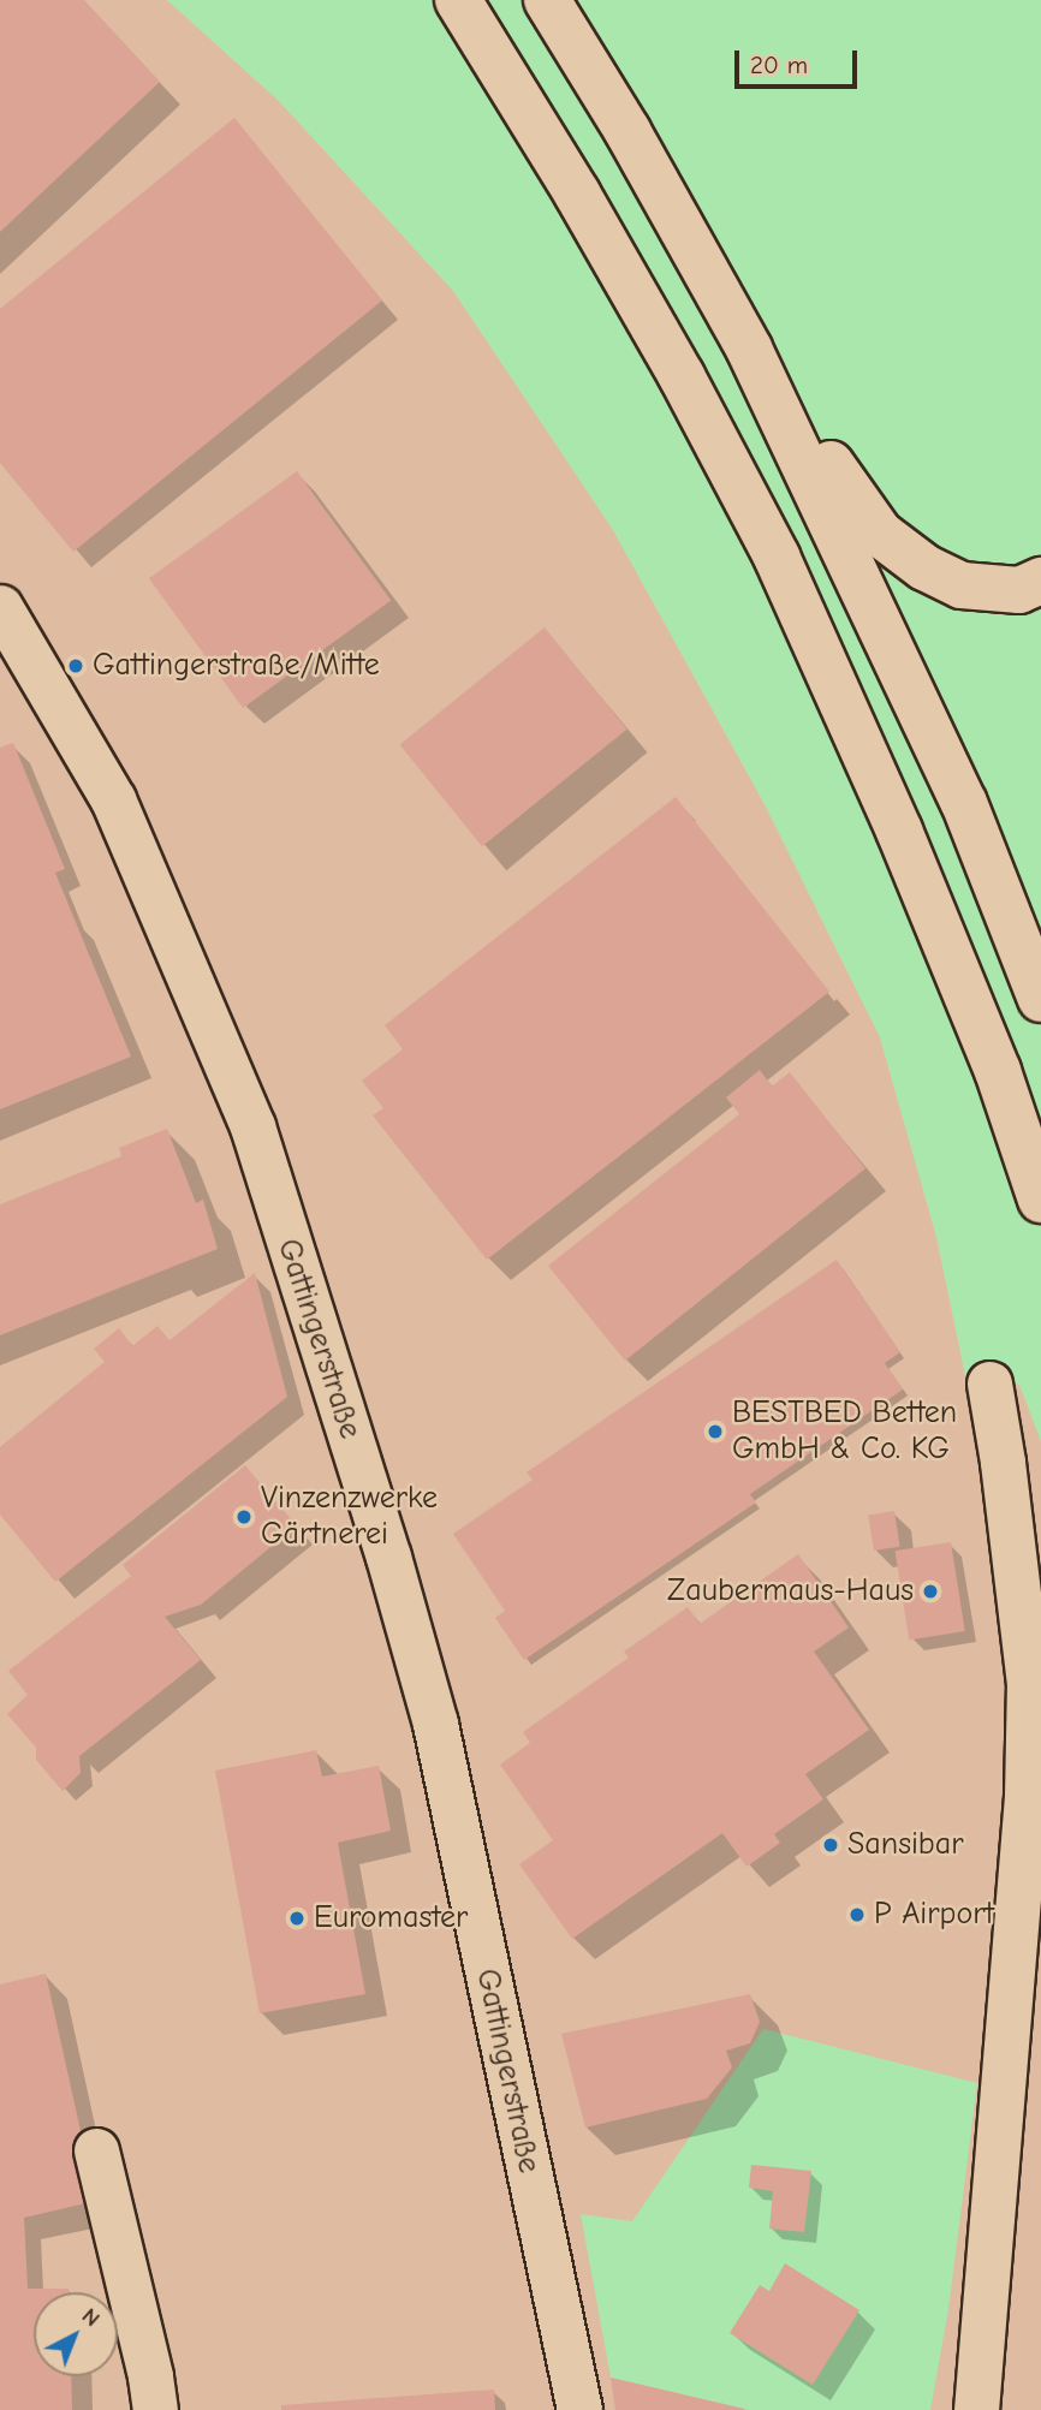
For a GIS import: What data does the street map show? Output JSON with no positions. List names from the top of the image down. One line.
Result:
{"streets":{"street":["Gattingerstraße"]},"places":["Gattingerstraße/Mitte","BESTBED Betten GmbH & Co. KG","Vinzenzwerke Gärtnerei","Zaubermaus-Haus","Sansibar","P Airport","Euromaster"],"scale_bar":"20 m","north":"top right"}
